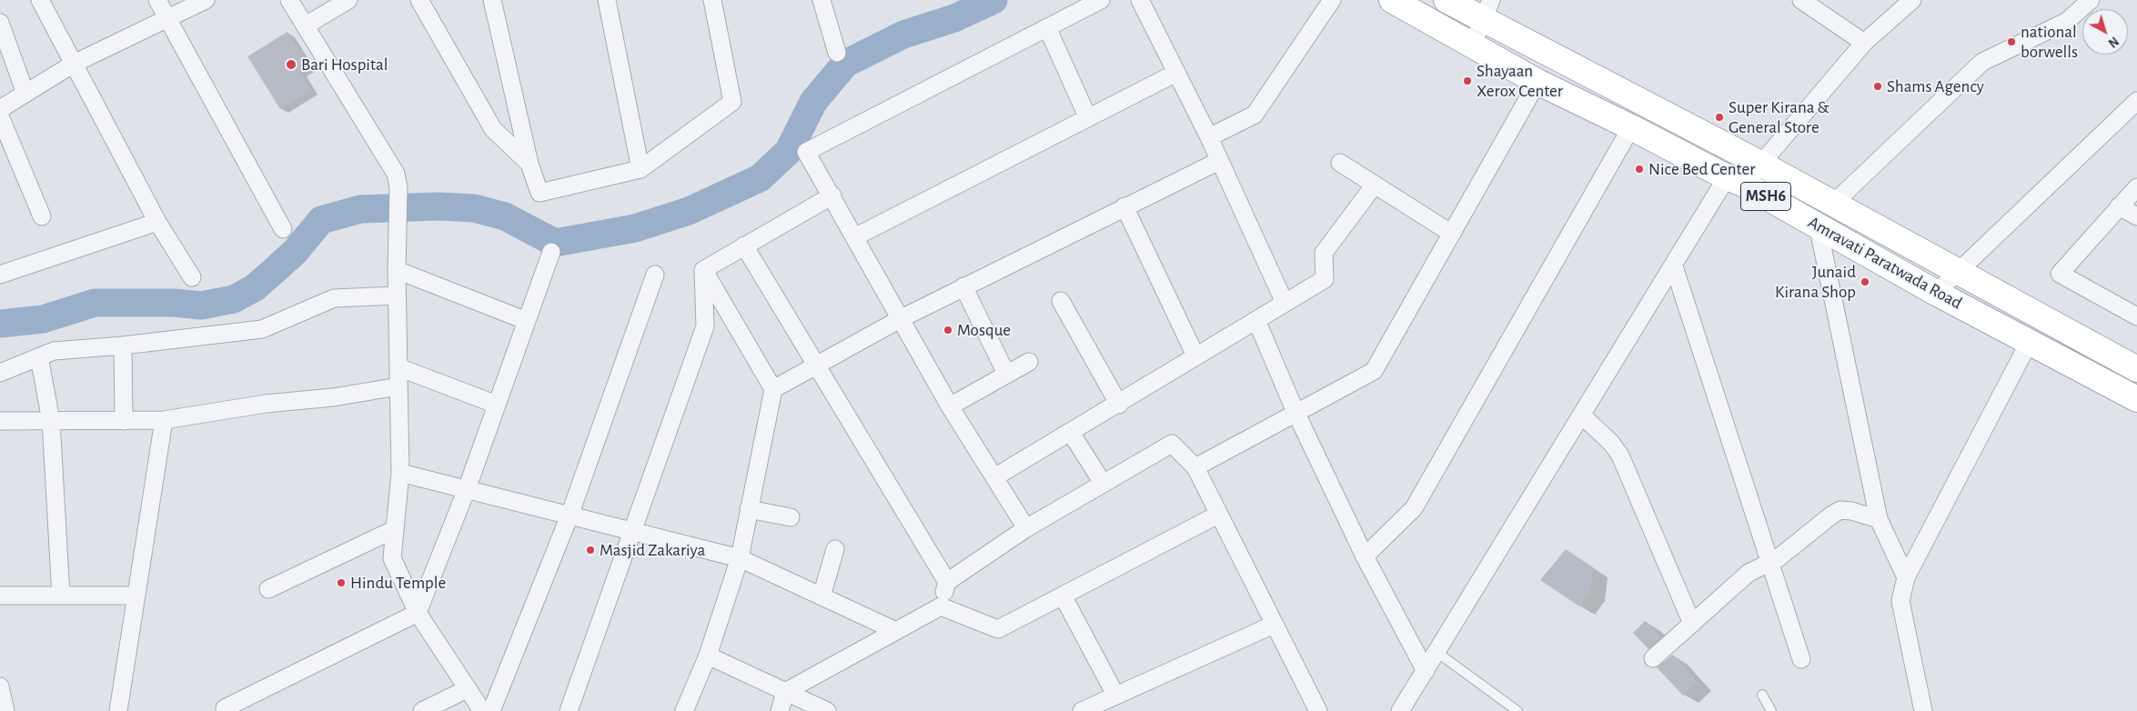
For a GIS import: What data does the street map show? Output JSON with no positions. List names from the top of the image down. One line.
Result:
{"streets":{"main road":["MSH6","Amravati Paratwada Road"]},"places":["national borwells","Bari Hospital","Shayaan Xerox Center","Shams Agency","Super Kirana & General Store","Nice Bed Center","Junaid Kirana Shop","Mosque","Masjid Zakariya","Hindu Temple"],"north":"bottom right"}
